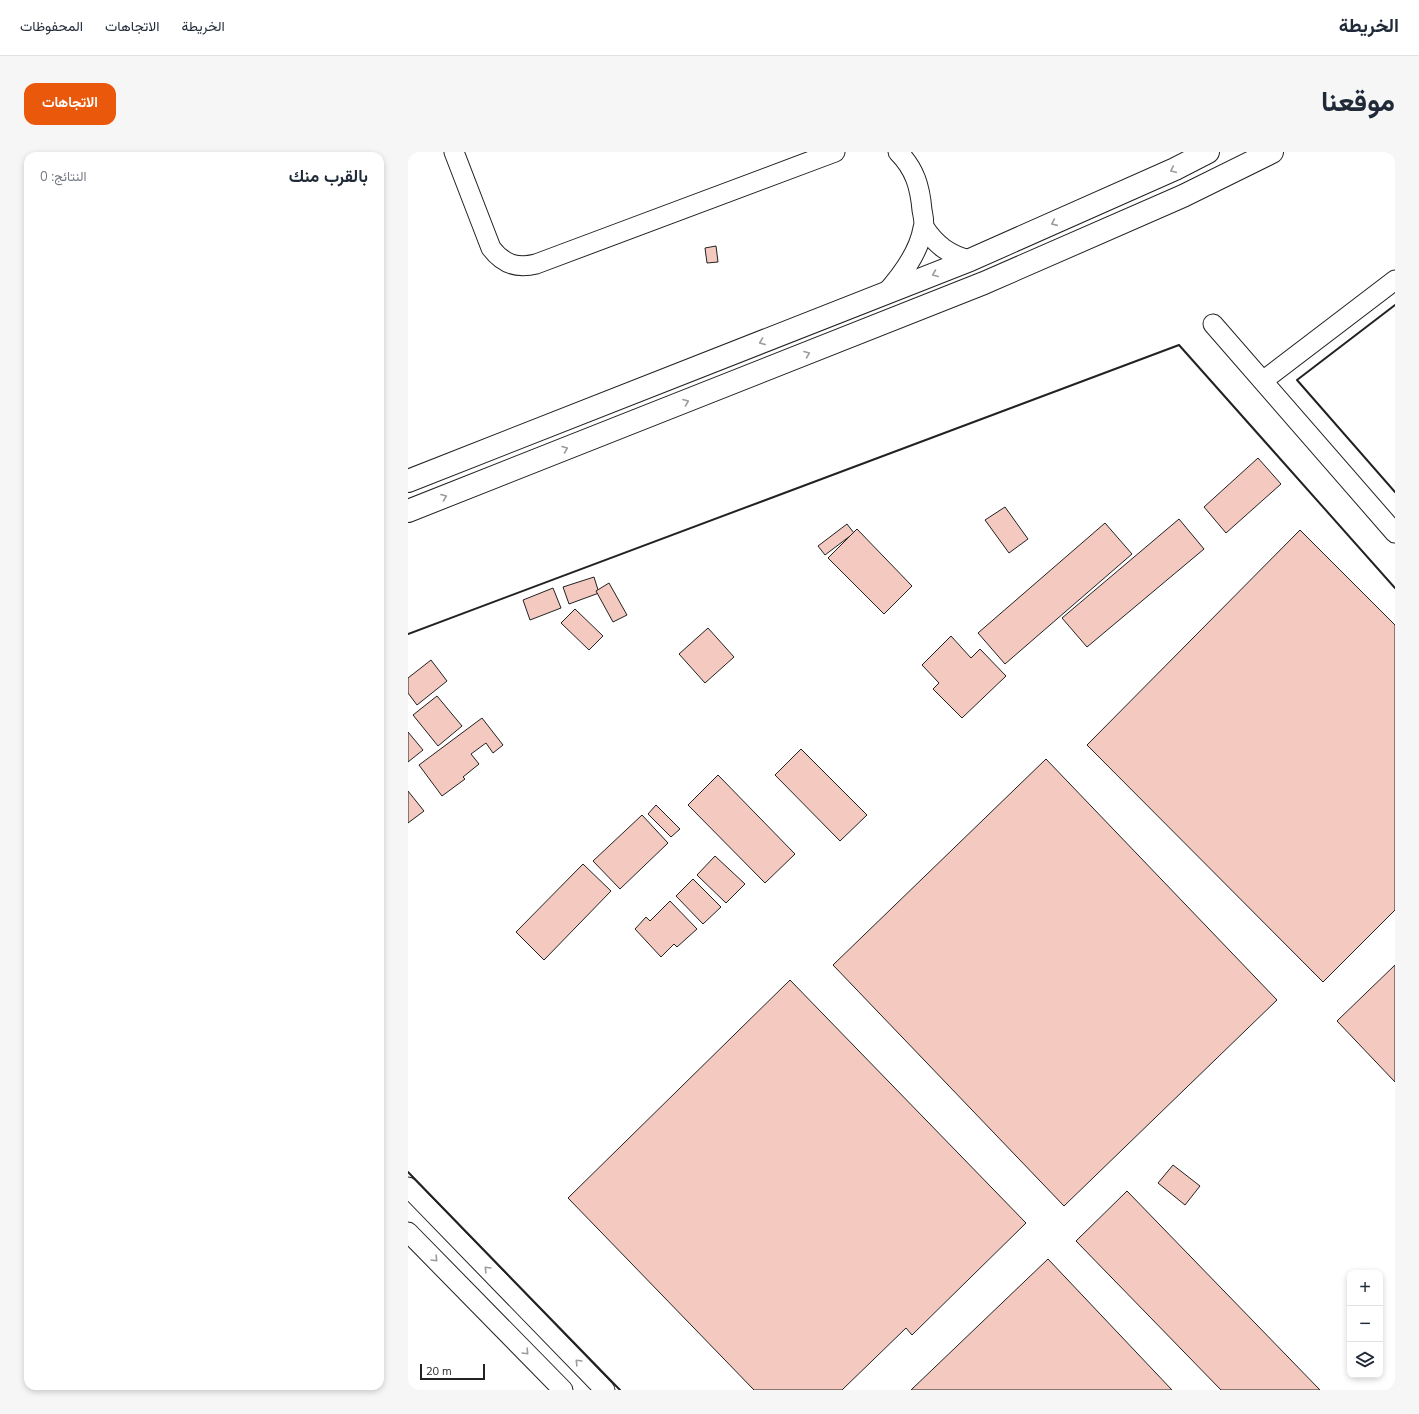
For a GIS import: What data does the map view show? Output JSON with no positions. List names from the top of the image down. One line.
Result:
{"scale_bar":"20 m","page":{"header":"الخريطة","nav":["الخريطة","الاتجاهات","المحفوظات"],"title":"موقعنا","buttons":"الاتجاهات","heading":["بالقرب منك","النتائج: 0"],"map_buttons":["+","−"],"scale":"20 m"}}
